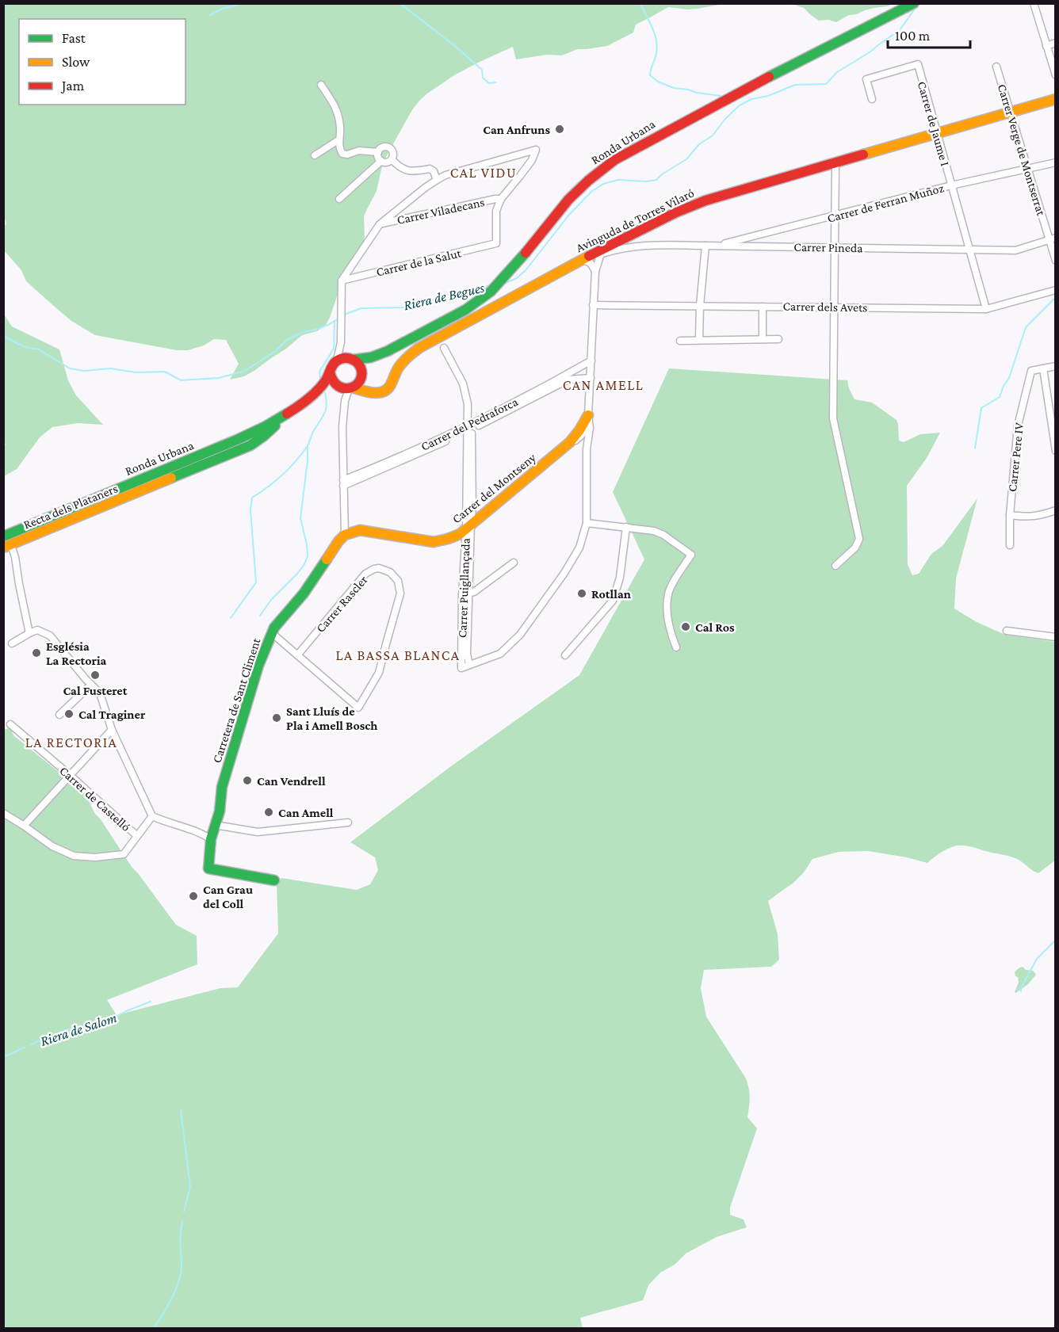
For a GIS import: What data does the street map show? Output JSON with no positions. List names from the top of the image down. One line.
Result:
{"streets":{"street":["Carrer de Jaume I","Ronda Urbana","Carrer Verge de Montserrat","Carrer de Ferran Muñoz","Carrer Viladecans","Avinguda de Torres Vilaró","Carrer Pineda","Carrer de la Salut","Carrer dels Avets","Carrer del Pedraforca","Carrer Pere IV","Carrer del Montseny","Recta dels Plataners","Carrer Puigllançada","Carrer Rascler","Carretera de Sant Climent","Carrer de Castelló"]},"crossings":[["Carrer de Jaume I","Carrer de Ferran Muñoz"],["Carrer de Jaume I","Avinguda de Torres Vilaró"],["Carrer de Jaume I","Carrer Pineda"],["Carrer de Jaume I","Carrer dels Avets"],["Ronda Urbana","Recta dels Plataners"],["Carrer Verge de Montserrat","Carrer de Ferran Muñoz"],["Carrer Verge de Montserrat","Avinguda de Torres Vilaró"],["Carrer Verge de Montserrat","Carrer Pineda"],["Carrer de Ferran Muñoz","Carrer Pineda"],["Carrer Viladecans","Carrer de la Salut"],["Avinguda de Torres Vilaró","Carrer Pineda"],["Carrer del Pedraforca","Carrer Puigllançada"],["Carrer del Montseny","Carrer Puigllançada"],["Carrer del Montseny","Carretera de Sant Climent"]],"districts":["CAL VIDU","CAN AMELL","LA BASSA BLANCA","LA RECTORIA"],"water":["Riera de Begues","Riera de Salom"],"places":["Can Anfruns","Rotllan","Cal Ros","Església La Rectoria","Cal Fusteret","Cal Traginer","Sant Lluís de Pla i Amell Bosch","Can Vendrell","Can Amell","Can Grau del Coll"],"legend":["Fast","Slow","Jam"],"scale_bar":"100 m"}
